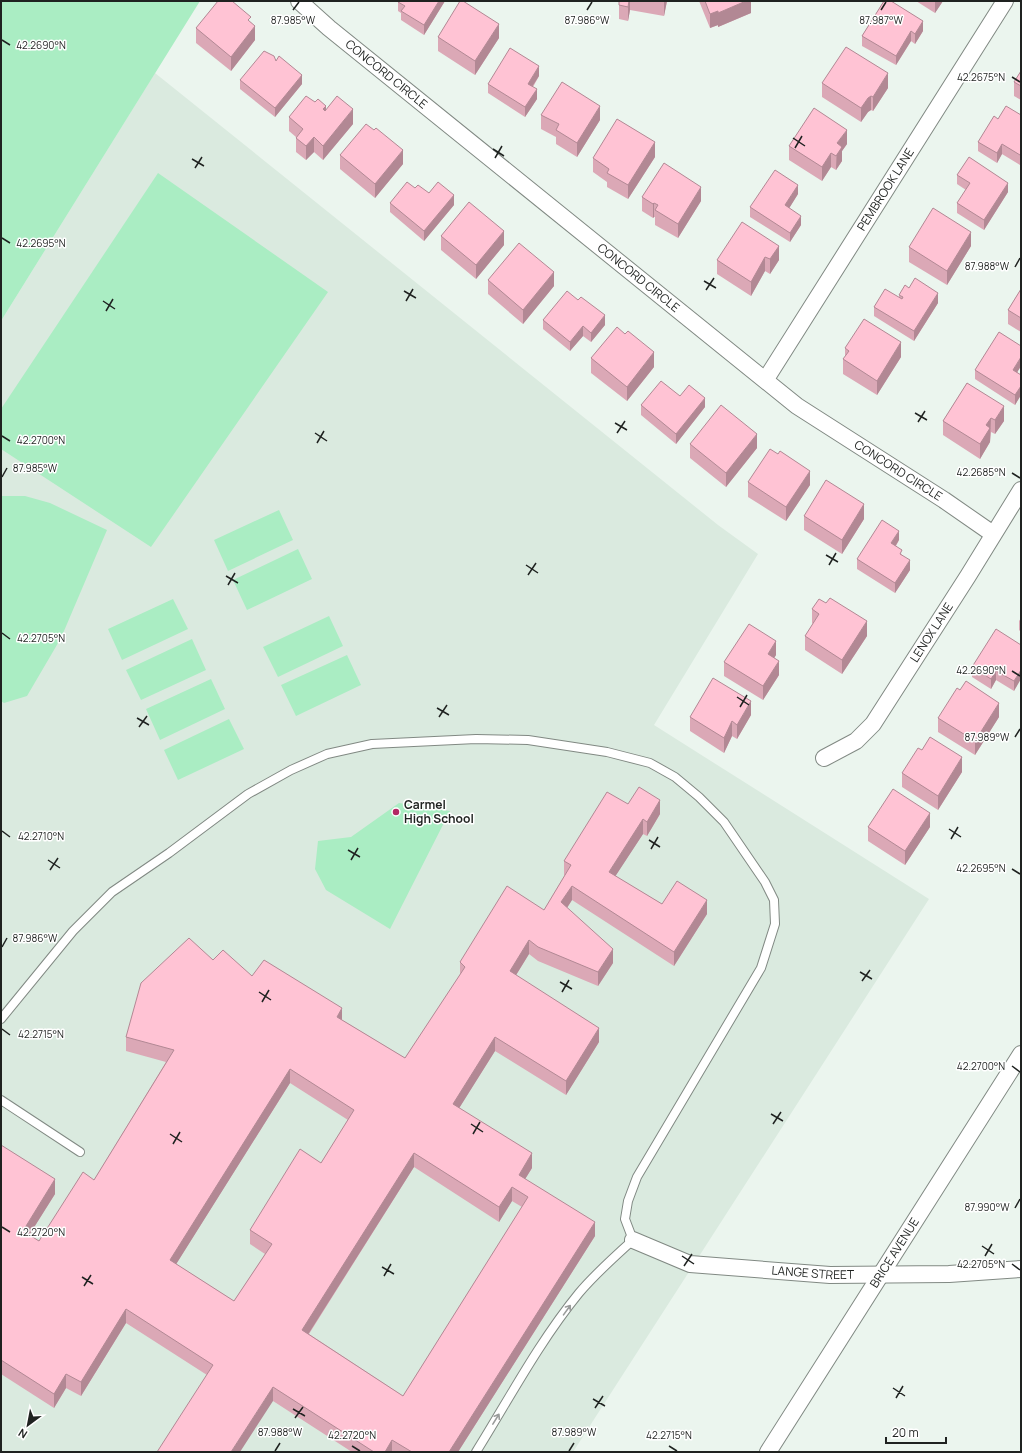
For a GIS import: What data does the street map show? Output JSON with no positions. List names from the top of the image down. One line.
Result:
{"streets":{"street":["CONCORD CIRCLE","PEMBROOK LANE","LENOX LANE","BRICE AVENUE","LANGE STREET"]},"crossings":[["CONCORD CIRCLE","PEMBROOK LANE"],["CONCORD CIRCLE","LENOX LANE"],["BRICE AVENUE","LANGE STREET"]],"places":["Carmel High School"],"scale_bar":"20 m","north":"bottom left","coordinates":["87.985°W","87.986°W","87.987°W","42.2690°N","42.2675°N","42.2695°N","87.988°W","42.2700°N","42.2685°N","42.2705°N","87.989°W","42.2710°N","42.2715°N","87.990°W","42.2720°N"]}
